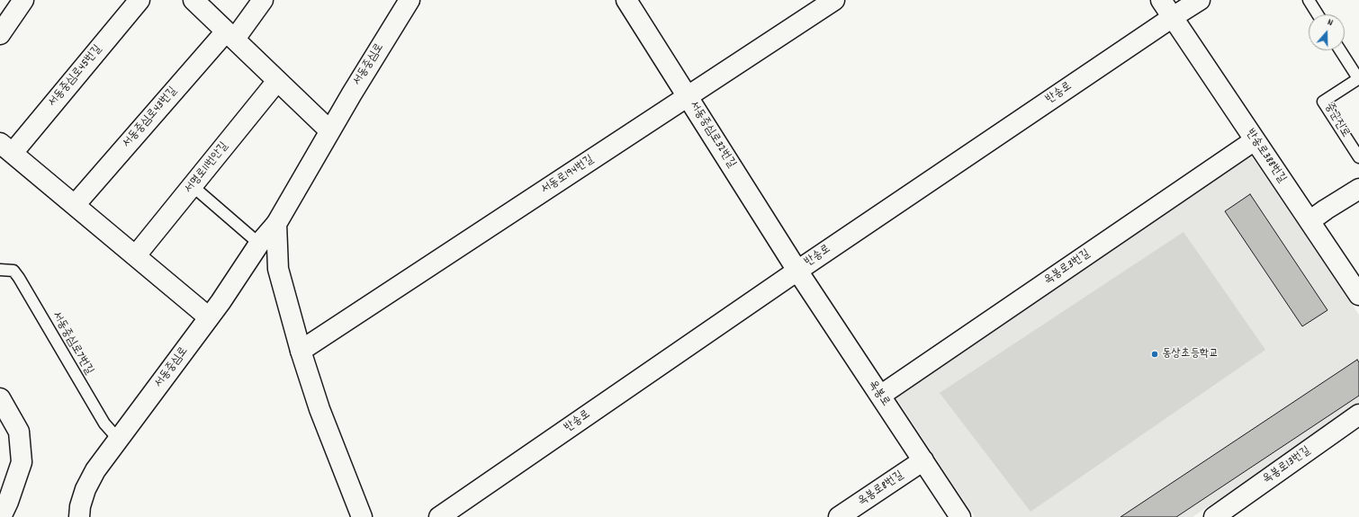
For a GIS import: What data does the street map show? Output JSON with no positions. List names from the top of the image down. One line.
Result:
{"streets":{"street":["서동중심로","서동중심로45번길","반송로","서동중심로43번길","서동중심로32번길","반송로388번길","서명로11번안길","서동로194번길","옥봉로3번길","옥봉로","옥봉로13번길","옥봉로8번길"],"lane":["중군진로","서동중심로7번길"]},"crossings":[["서동중심로","서동중심로7번길"],["반송로","서동중심로32번길"],["반송로","반송로388번길"],["반송로","옥봉로"],["서동중심로32번길","서동로194번길"],["서동중심로32번길","옥봉로"],["반송로388번길","옥봉로3번길"],["옥봉로3번길","옥봉로"],["옥봉로","옥봉로8번길"]],"places":["동상초등학교"],"north":"top"}
